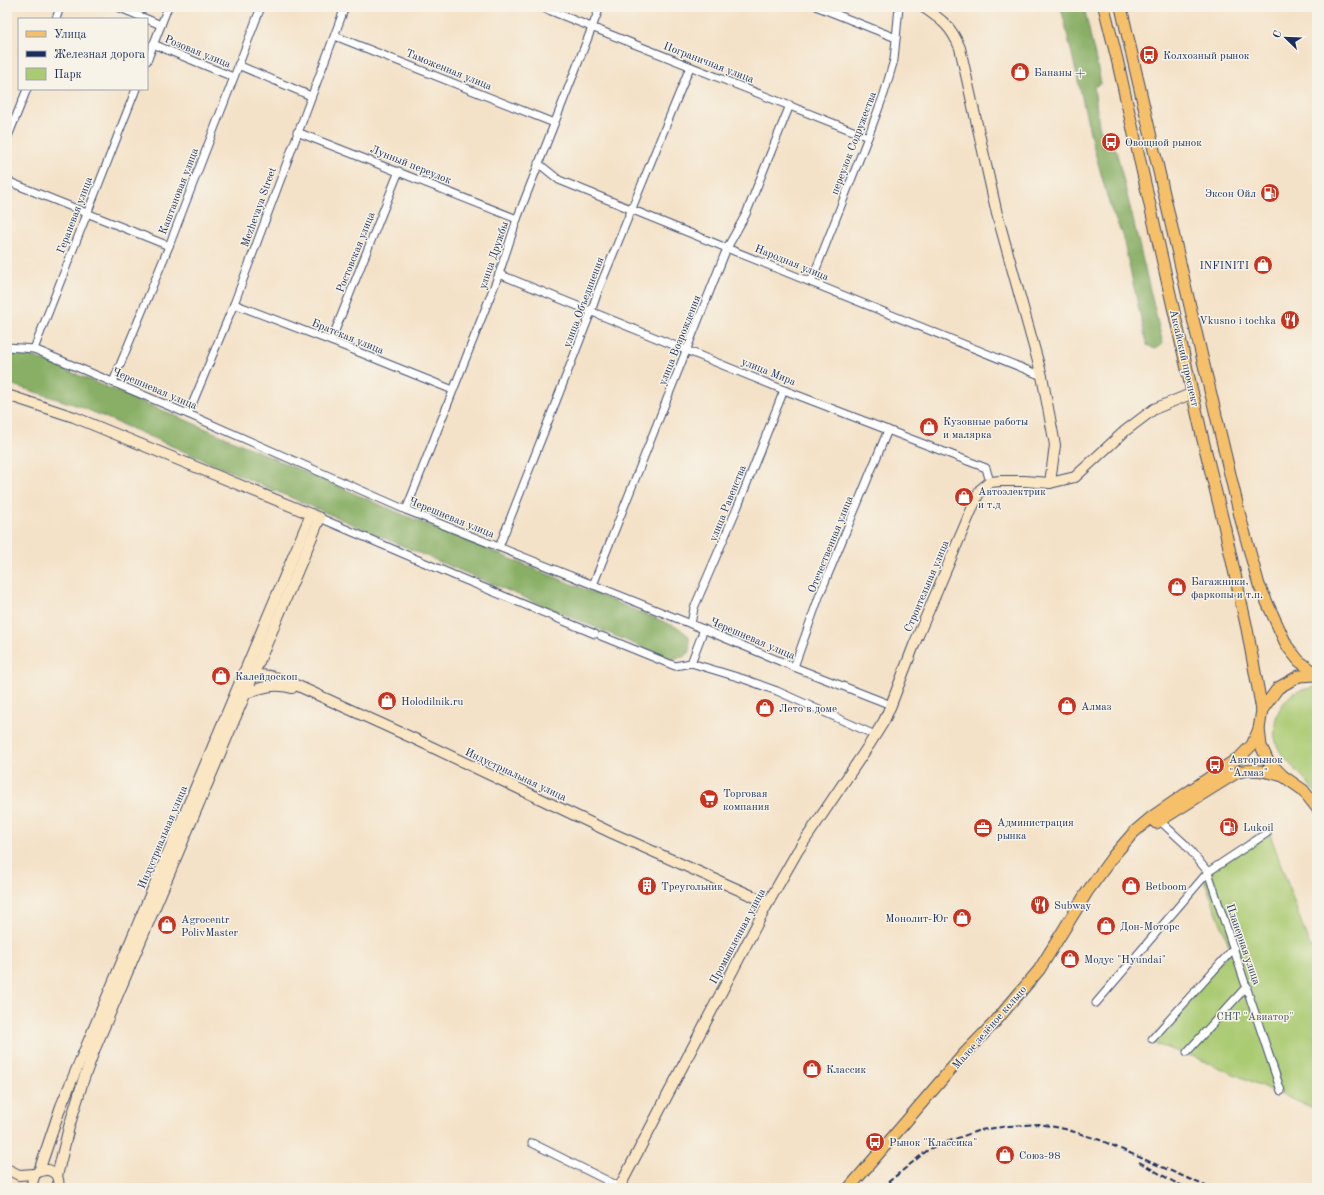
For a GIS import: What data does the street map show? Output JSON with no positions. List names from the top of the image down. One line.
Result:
{"streets":{"main road":["Аксайский проспект","Малое зелёное кольцо"],"street":["Розовая улица","Пограничная улица","Таможенная улица","переулок Содружества","Лунный переулок","Каштановая улица","Mezhevaya Street","Гераневая улица","Ростовская улица","улица Дружбы","Народная улица","улица Объединения","Братская улица","улица Возрождения","улица Мира","Черешневая улица","улица Равенства","Отечественная улица","Строительная улица","Индустриальная улица","Промышленная улица","Планерная улица"]},"crossings":[["Розовая улица","Каштановая улица"],["Розовая улица","Mezhevaya Street"],["Пограничная улица","переулок Содружества"],["Пограничная улица","улица Дружбы"],["Пограничная улица","улица Объединения"],["Пограничная улица","улица Возрождения"],["Таможенная улица","Mezhevaya Street"],["Таможенная улица","улица Дружбы"],["переулок Содружества","Народная улица"],["Лунный переулок","Mezhevaya Street"],["Лунный переулок","Ростовская улица"],["Лунный переулок","улица Дружбы"],["Каштановая улица","Черешневая улица"],["Mezhevaya Street","Братская улица"],["Mezhevaya Street","Черешневая улица"],["Гераневая улица","Черешневая улица"],["Ростовская улица","Братская улица"],["улица Дружбы","Народная улица"],["улица Дружбы","Братская улица"],["улица Дружбы","улица Мира"],["улица Дружбы","Черешневая улица"],["Народная улица","улица Объединения"],["Народная улица","улица Возрождения"],["улица Объединения","улица Мира"],["улица Объединения","Черешневая улица"],["улица Возрождения","улица Мира"],["улица Возрождения","Черешневая улица"],["улица Мира","улица Равенства"],["улица Мира","Отечественная улица"],["улица Мира","Строительная улица"],["Черешневая улица","улица Равенства"],["Черешневая улица","Отечественная улица"],["Черешневая улица","Строительная улица"],["Черешневая улица","Промышленная улица"],["Строительная улица","Промышленная улица"],["Индустриальная улица","Промышленная улица"],["Планерная улица","Малое зелёное кольцо"]],"parks":["СНТ \"Авиатор\""],"places":{"bus stop":["Колхозный рынок","Овощной рынок","Авторынок \"Алмаз\"","Рынок \"Классика\""],"shop":["Бананы +","INFINITI","Кузовные работы и малярка","Автоэлектрик и т.д","Багажники, фаркопы и т.п.","Калейдоскоп","Holodilnik.ru","Алмаз","Лето в доме","Betboom","Монолит-Юг","Agrocentr PolivMaster","Дон-Моторс","Модус \"Hyundai\"","Классик","Союз-98"],"fuel station":["Эксон Ойл","Lukoil"],"restaurant":["Vkusno i tochka","Subway"],"supermarket":["Торговая компания"],"office":["Администрация рынка"],"building":["Треугольник"]},"legend":["Улица","Железная дорога","Парк"],"north":"top left"}
